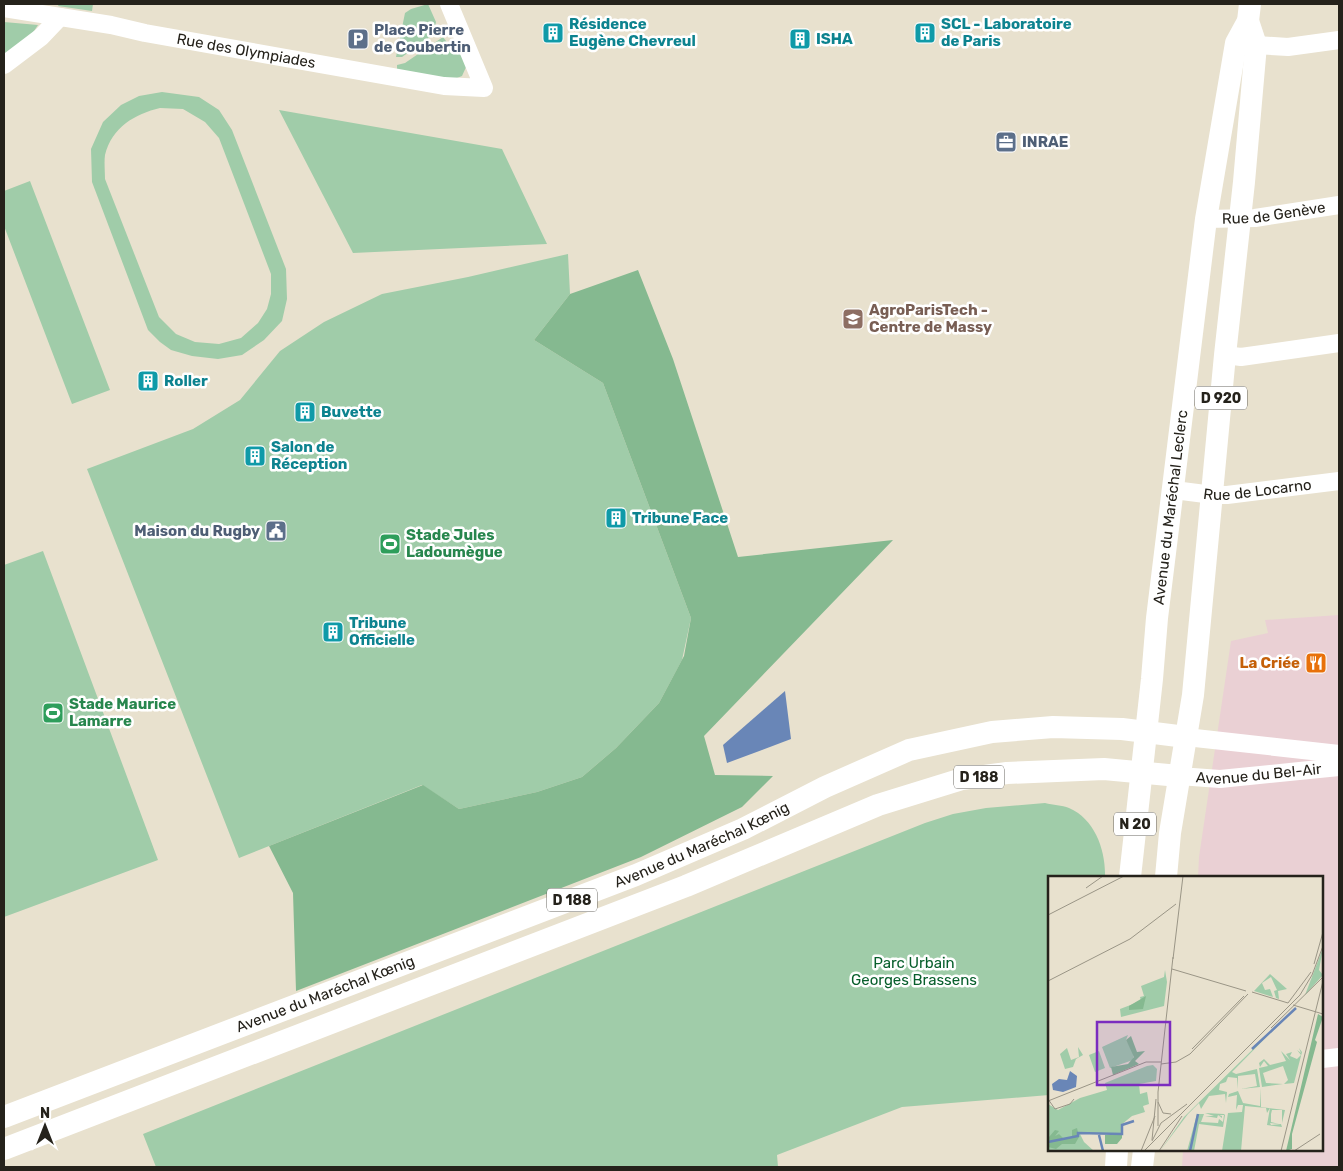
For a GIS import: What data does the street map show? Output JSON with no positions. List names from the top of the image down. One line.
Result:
{"streets":{"main road":["D 920","Avenue du Maréchal Leclerc","D 188","N 20","Avenue du Maréchal Kœnig"],"street":["Rue des Olympiades","Rue de Genève","Rue de Locarno","Avenue du Bel-Air"]},"crossings":[["Rue de Genève","Avenue du Maréchal Leclerc"],["Rue de Locarno","Avenue du Maréchal Leclerc"],["Avenue du Maréchal Leclerc","Avenue du Bel-Air"],["Avenue du Maréchal Leclerc","Avenue du Maréchal Kœnig"],["Avenue du Bel-Air","Avenue du Maréchal Kœnig"]],"parks":["Parc Urbain Georges Brassens"],"places":{"building":["Résidence Eugène Chevreul","SCL - Laboratoire de Paris","ISHA","Roller","Buvette","Salon de Réception","Tribune Face","Tribune Officielle"],"parking":["Place Pierre de Coubertin"],"office":["INRAE"],"school or university":["AgroParisTech - Centre de Massy"],"public building":["Maison du Rugby"],"sports":["Stade Jules Ladoumègue","Stade Maurice Lamarre"],"restaurant":["La Criée"]},"north":"top"}
